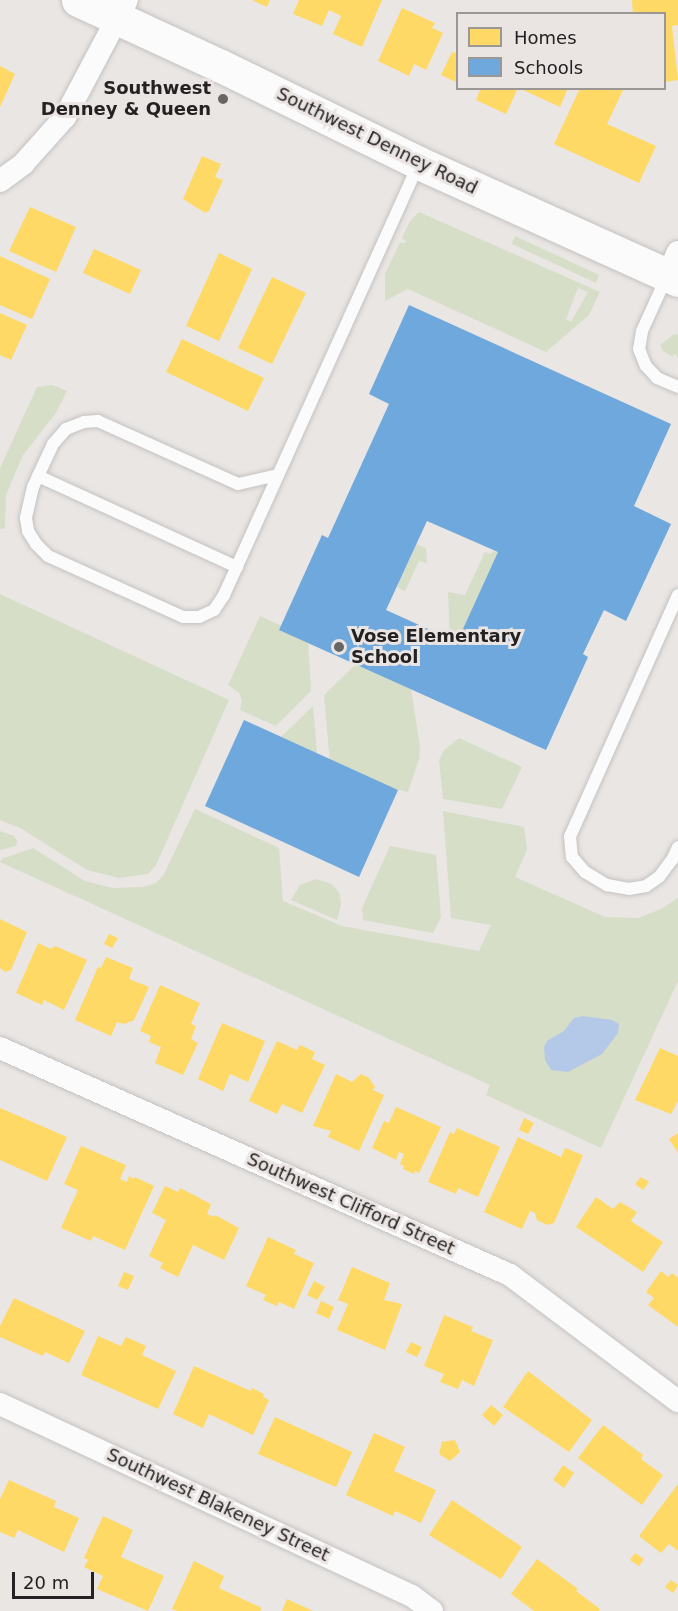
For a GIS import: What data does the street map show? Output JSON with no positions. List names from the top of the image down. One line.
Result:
{"streets":{"street":["Southwest Denney Road","Southwest Clifford Street","Southwest Blakeney Street"]},"places":["Southwest Denney & Queen","Vose Elementary School"],"legend":["Homes","Schools"],"scale_bar":"20 m"}
